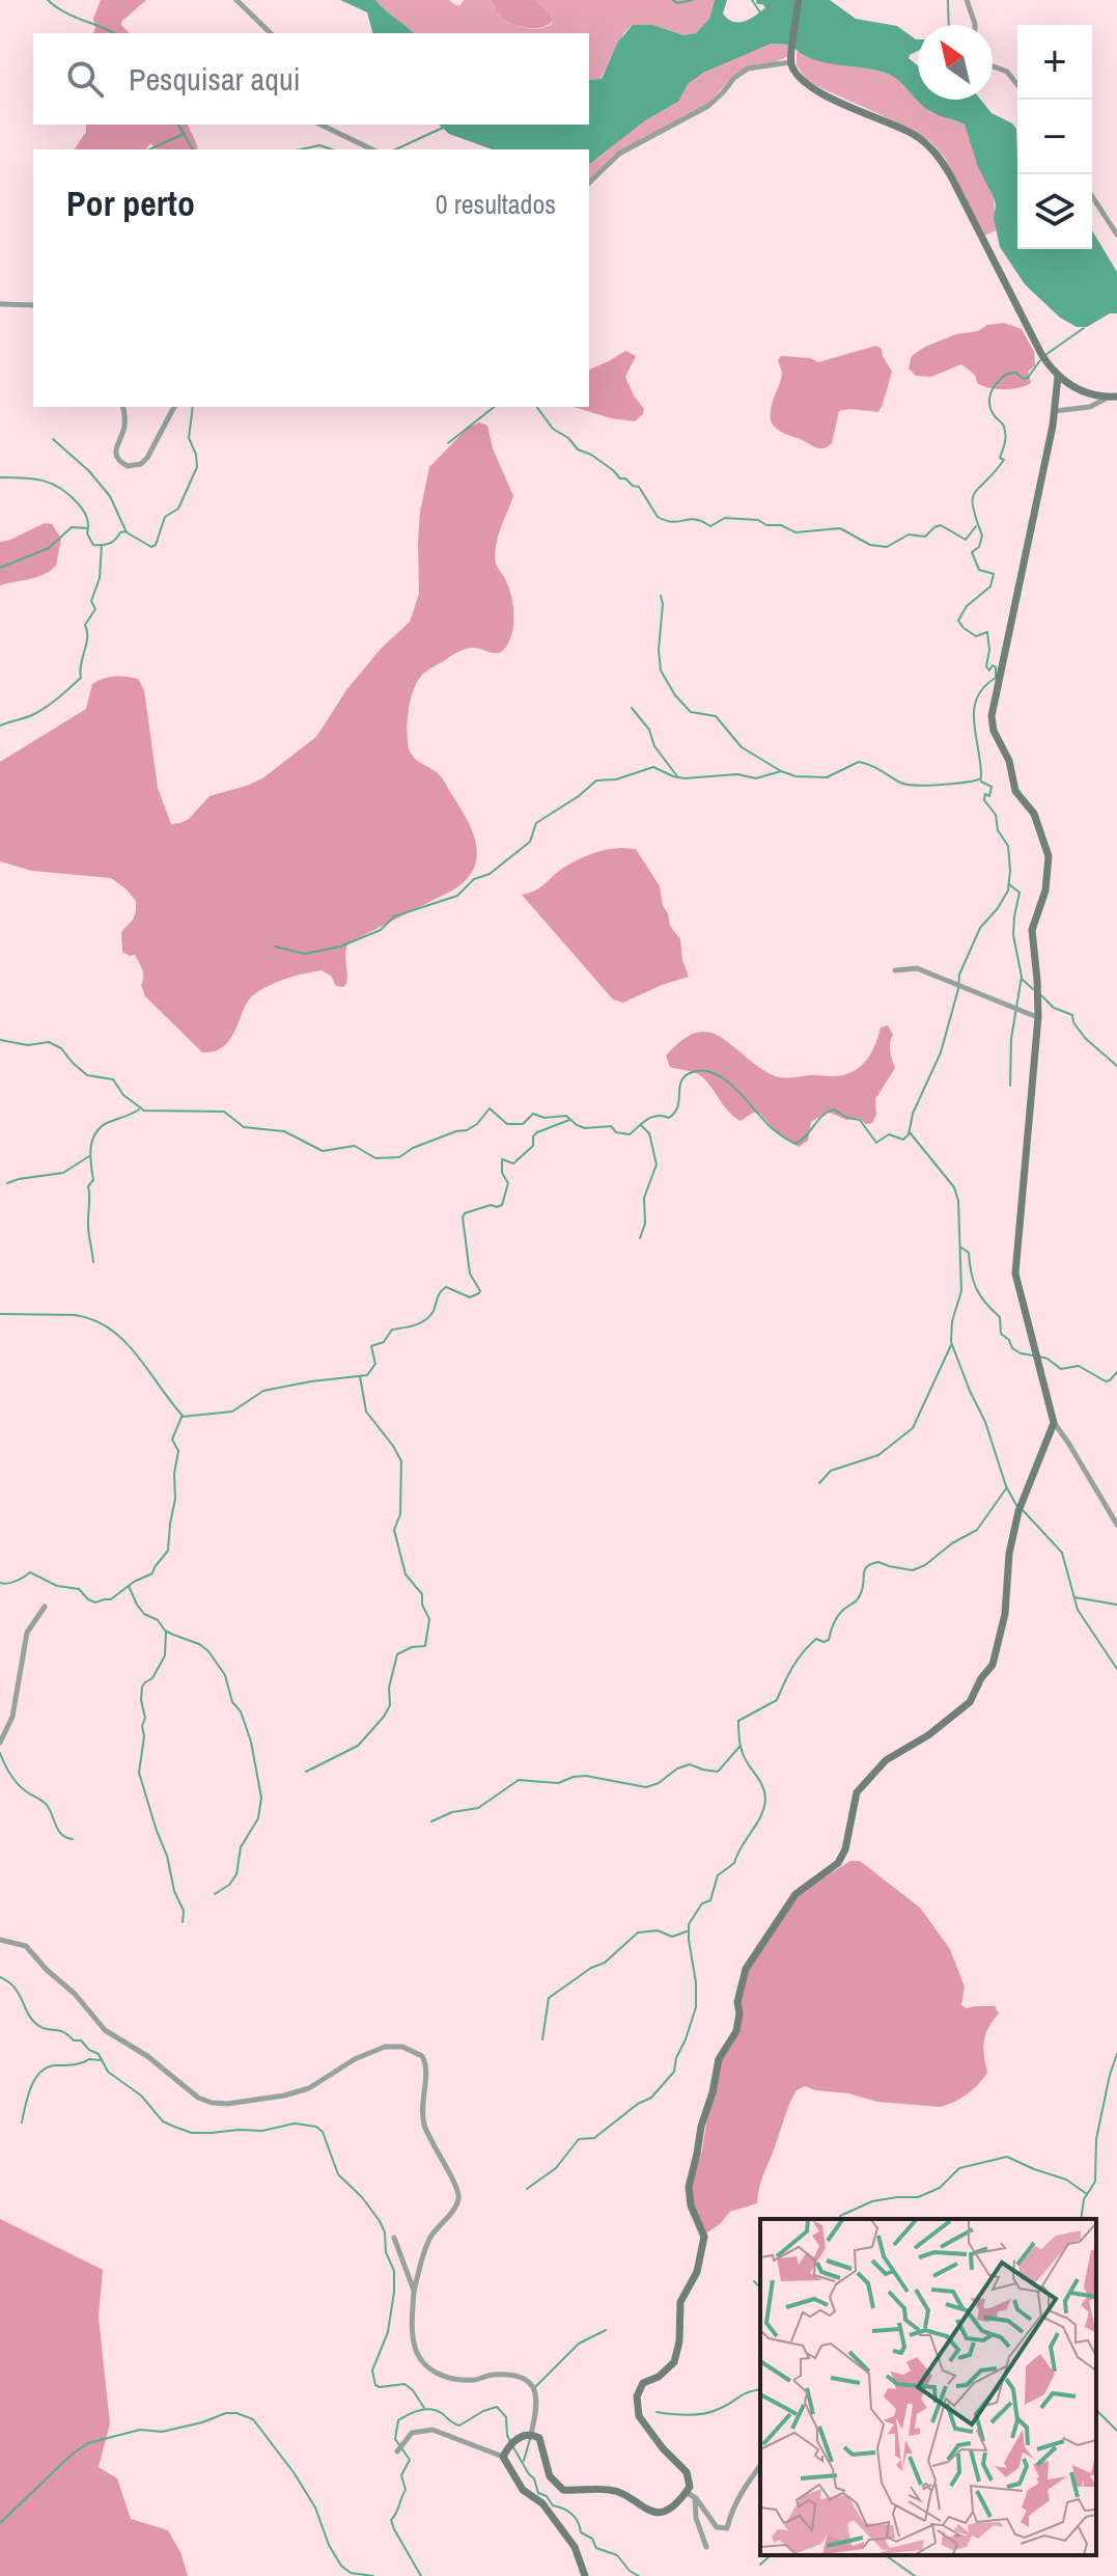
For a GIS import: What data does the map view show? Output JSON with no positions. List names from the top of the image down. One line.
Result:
{"north":"top left","page":{"map_buttons":["+","−"],"search":"Pesquisar aqui","heading":["Por perto","0 resultados"]}}
